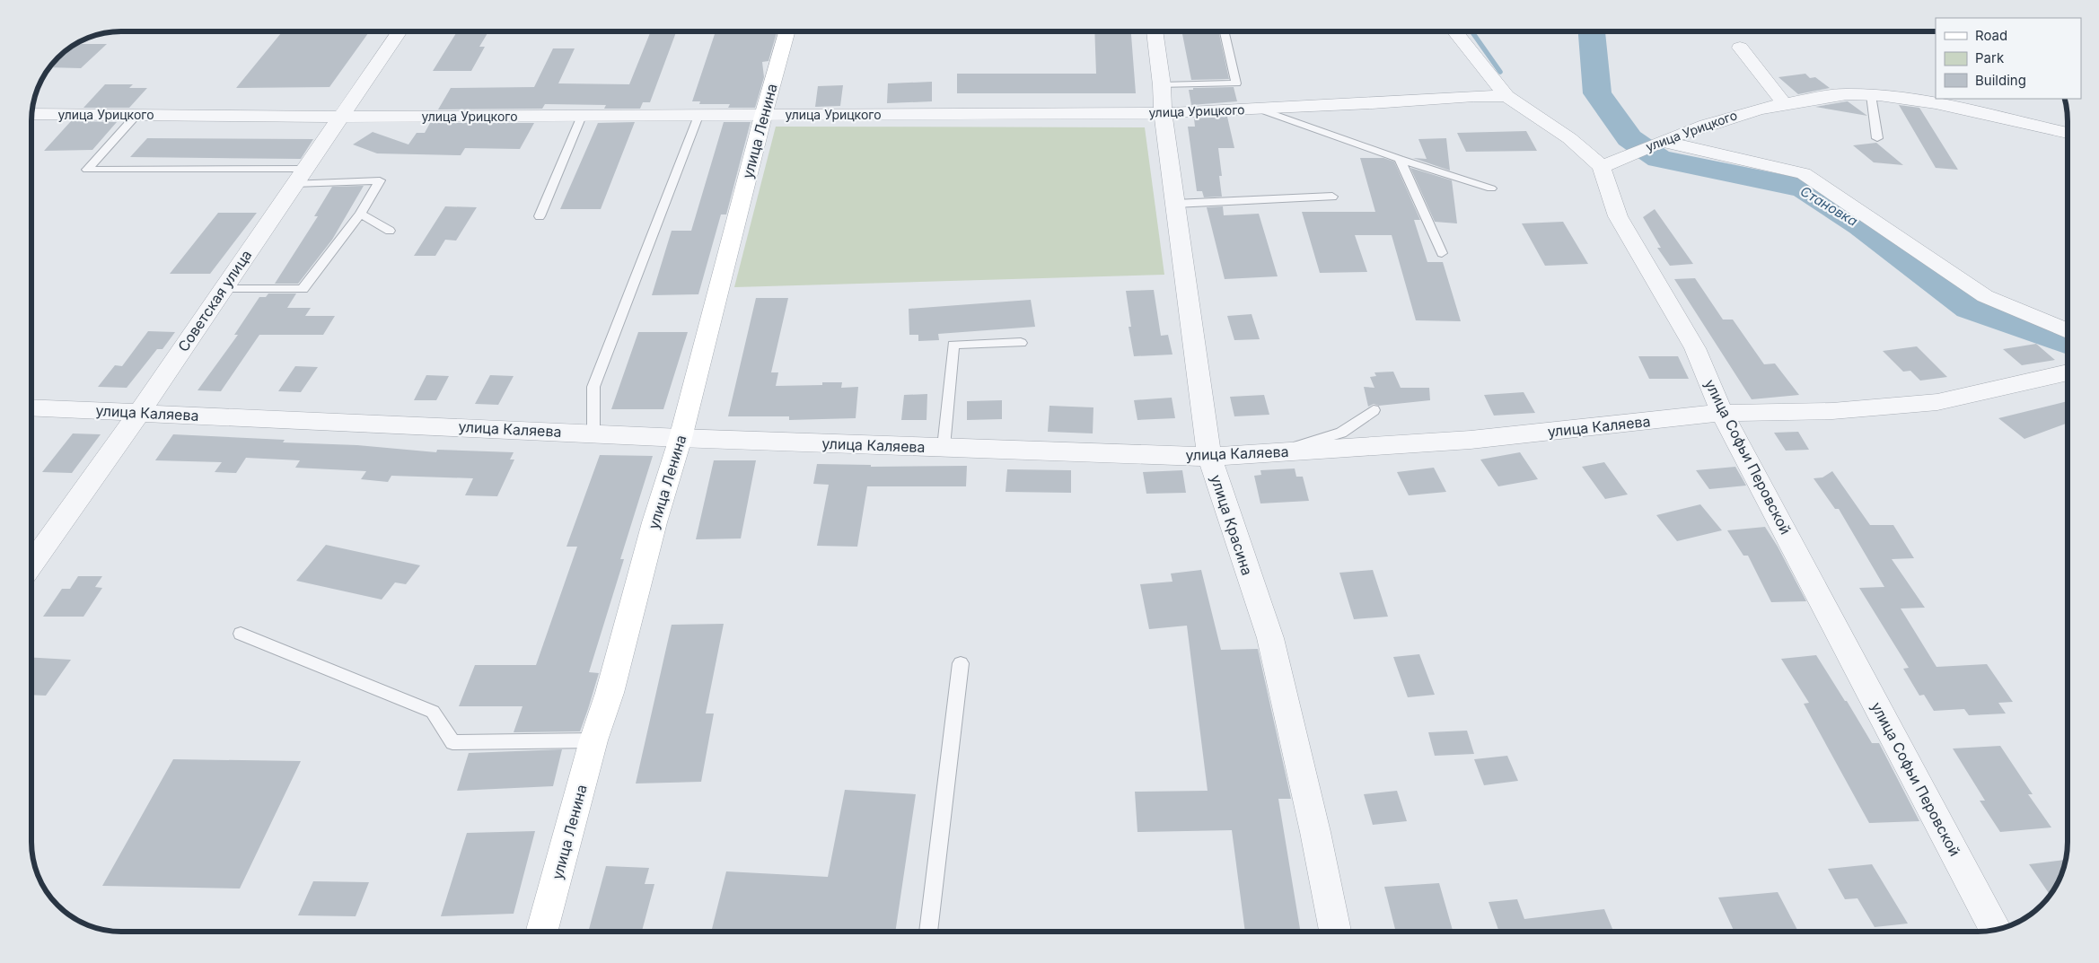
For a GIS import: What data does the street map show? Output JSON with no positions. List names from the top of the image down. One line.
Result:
{"streets":{"main road":["улица Ленина"],"street":["улица Урицкого","Советская улица","улица Каляева","улица Софьи Перовской","улица Красина"]},"crossings":[["улица Урицкого","улица Ленина"],["улица Урицкого","Советская улица"],["улица Урицкого","улица Софьи Перовской"],["улица Урицкого","улица Красина"],["улица Ленина","улица Каляева"],["Советская улица","улица Каляева"],["улица Каляева","улица Софьи Перовской"],["улица Каляева","улица Красина"]],"water":["Становка"],"legend":["Road","Park","Building"]}
